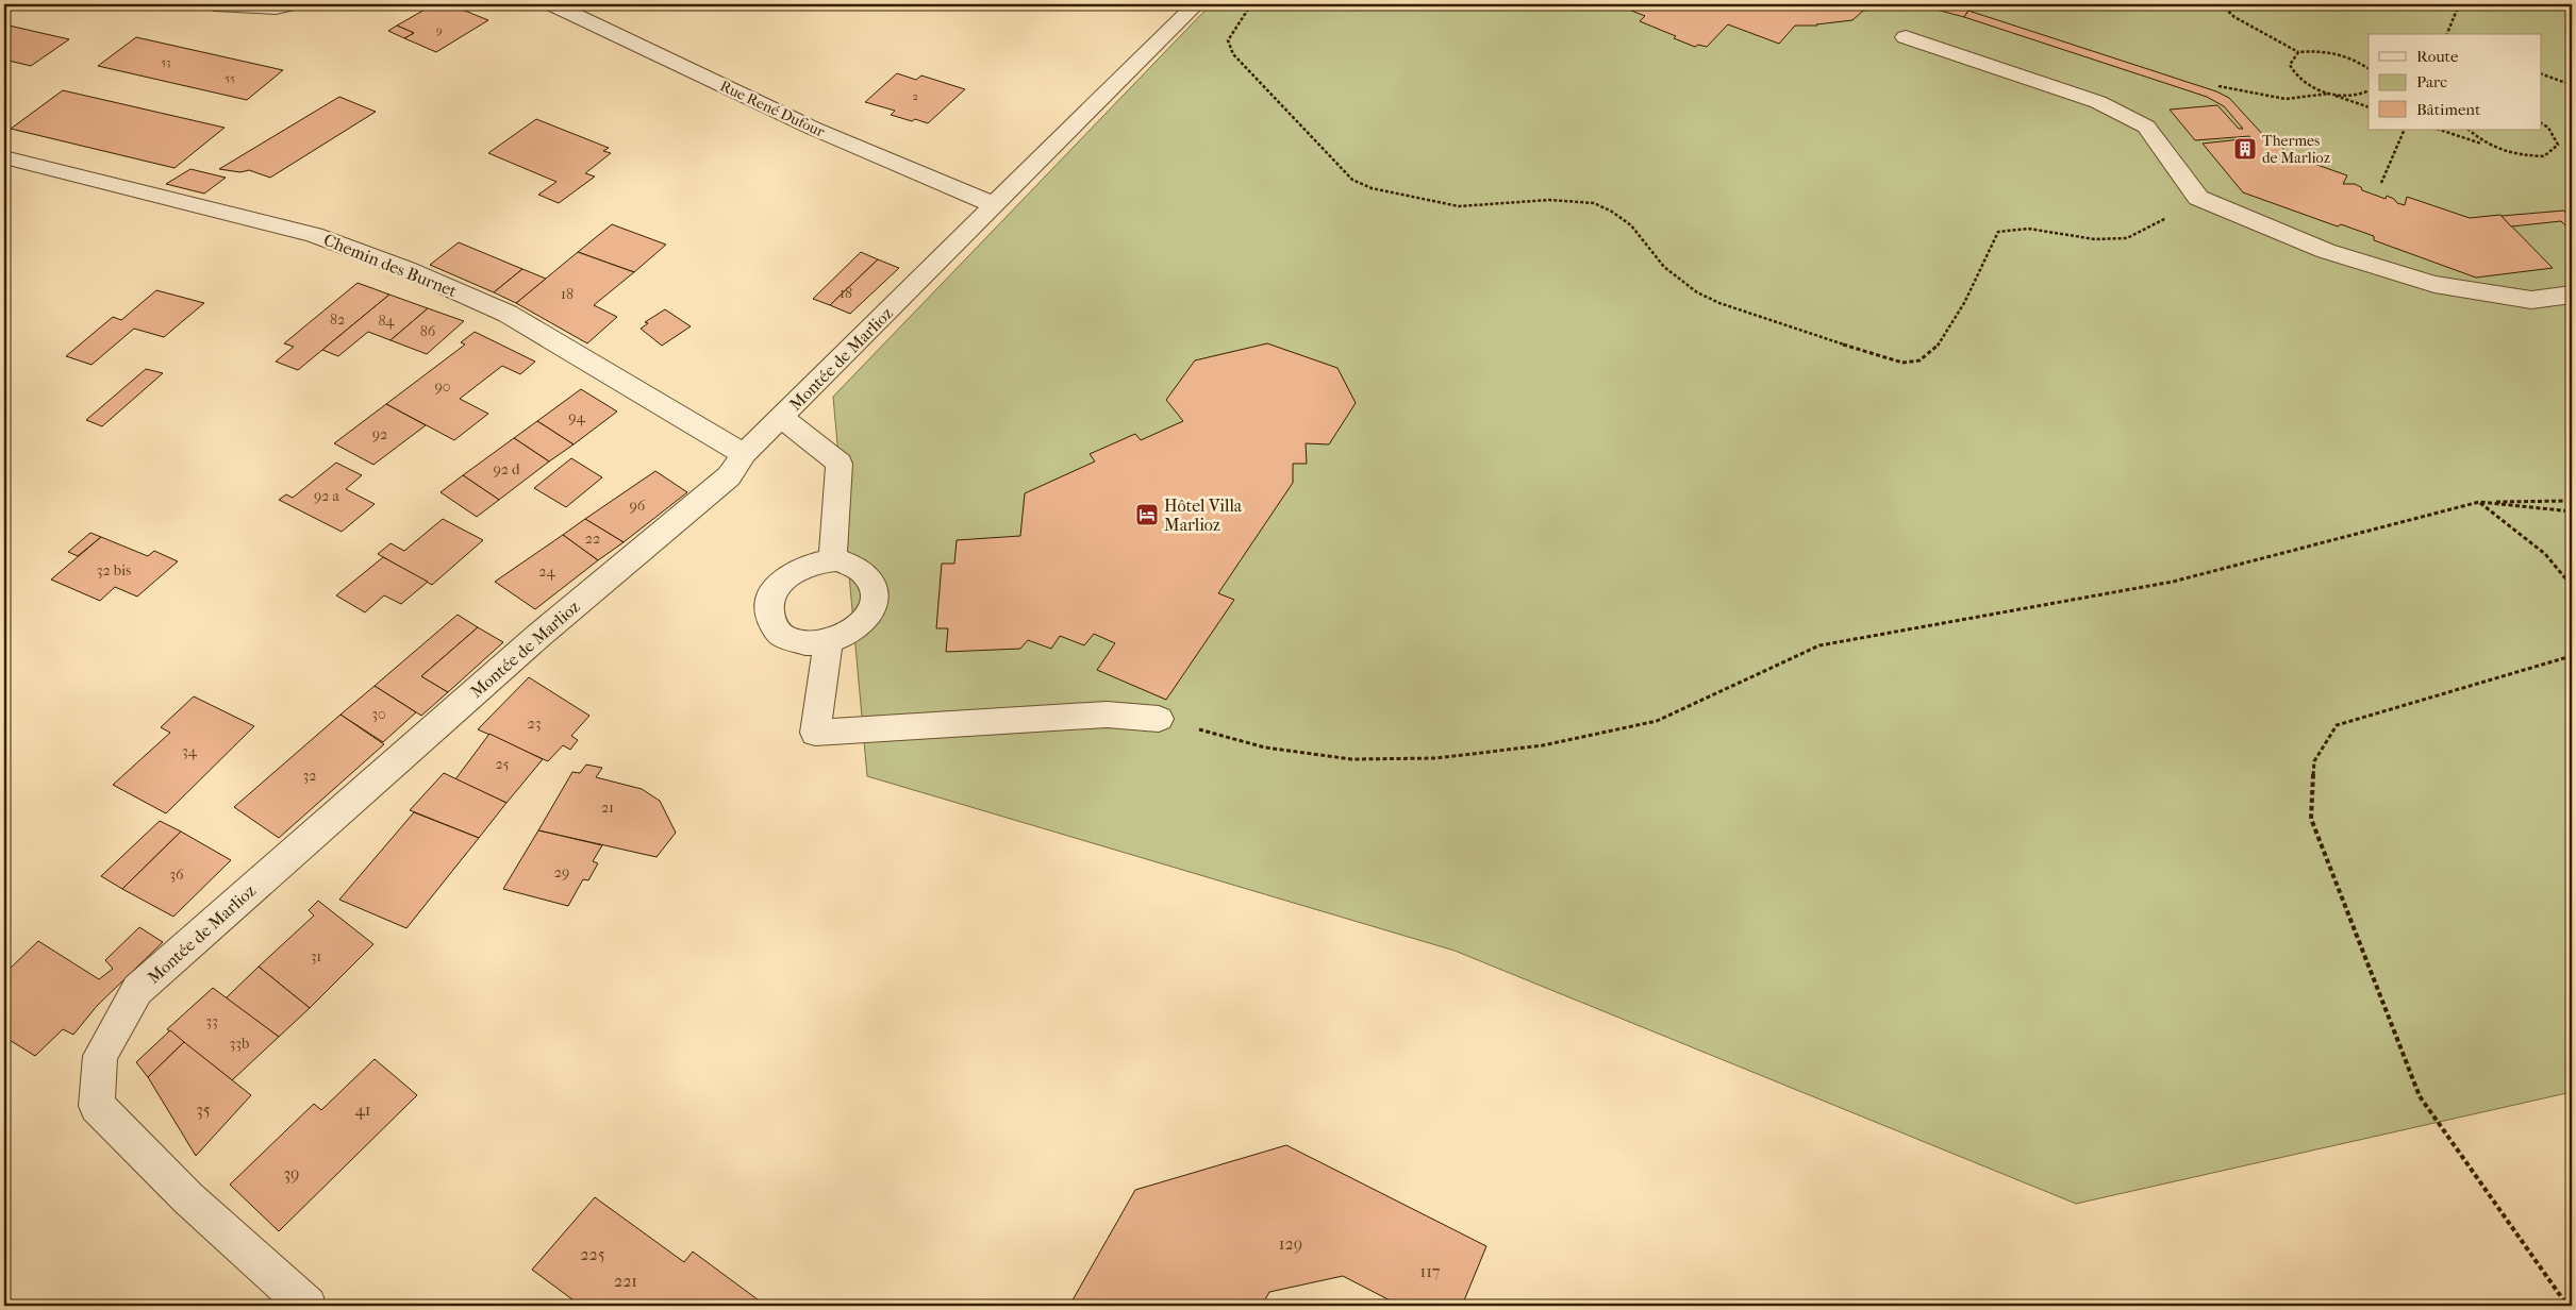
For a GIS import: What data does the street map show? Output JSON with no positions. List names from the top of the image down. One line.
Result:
{"streets":{"street":["Rue René Dufour","Chemin des Burnet","Montée de Marlioz"]},"crossings":[["Rue René Dufour","Montée de Marlioz"],["Chemin des Burnet","Montée de Marlioz"]],"places":{"building":["Thermes de Marlioz"],"hotel":["Hôtel Villa Marlioz"]},"house_numbers":["9","53","55","2","18","18","82","84","86","90","94","92","92 d","92 a","96","22","32 bis","24","30","23","34","25","32","21","29","36","31","33","33b","35","41","39","129","225","117","221"],"legend":["Route","Parc","Bâtiment"]}
